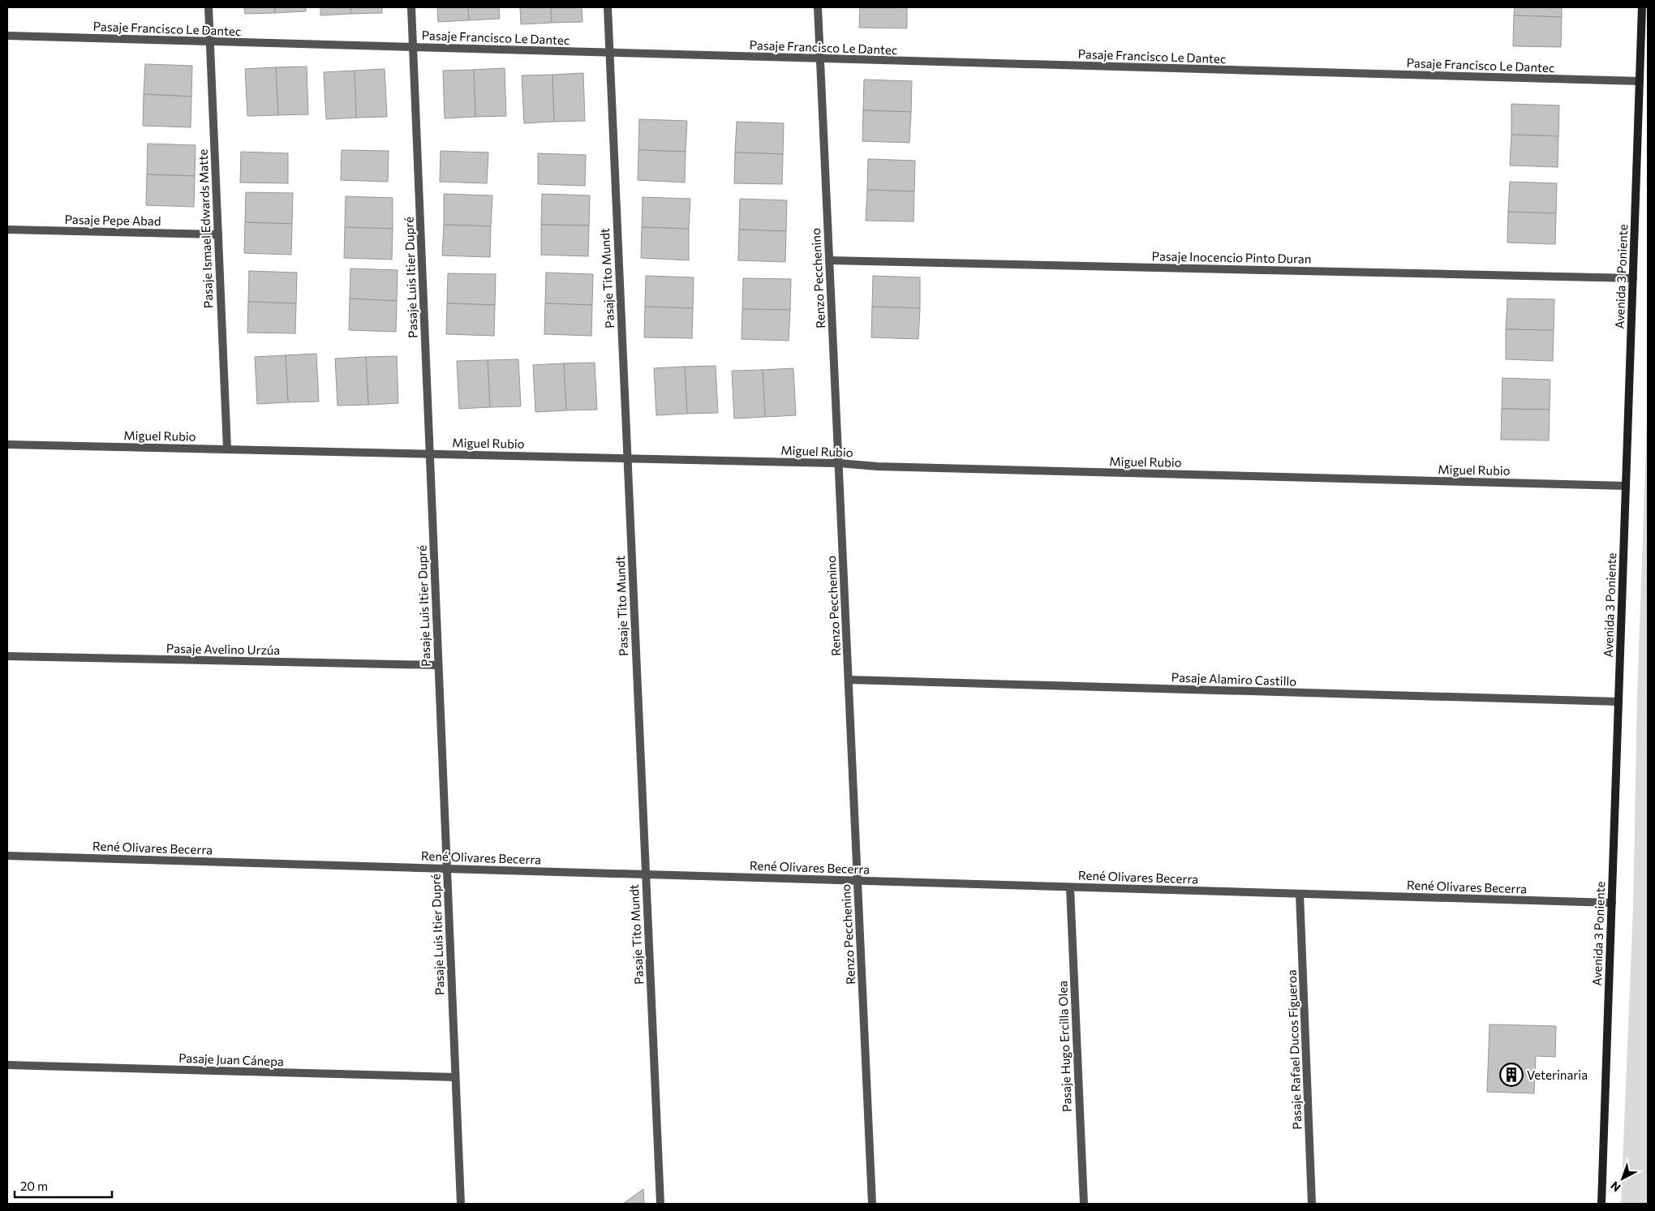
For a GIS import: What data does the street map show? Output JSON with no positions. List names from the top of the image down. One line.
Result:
{"streets":{"main road":["Avenida 3 Poniente"],"street":["Pasaje Francisco Le Dantec","Pasaje Pepe Abad","Pasaje Ismael Edwards Matte","Pasaje Inocencio Pinto Duran","Pasaje Luis Itier Dupré","Pasaje Tito Mundt","Renzo Pecchenino","Miguel Rubio","Pasaje Avelino Urzúa","Pasaje Alamiro Castillo","René Olivares Becerra","Pasaje Hugo Ercilla Olea","Pasaje Rafael Ducos Figueroa","Pasaje Juan Cánepa"]},"crossings":[["Pasaje Francisco Le Dantec","Pasaje Ismael Edwards Matte"],["Pasaje Francisco Le Dantec","Avenida 3 Poniente"],["Pasaje Francisco Le Dantec","Pasaje Luis Itier Dupré"],["Pasaje Francisco Le Dantec","Pasaje Tito Mundt"],["Pasaje Francisco Le Dantec","Renzo Pecchenino"],["Pasaje Pepe Abad","Pasaje Ismael Edwards Matte"],["Pasaje Ismael Edwards Matte","Miguel Rubio"],["Pasaje Inocencio Pinto Duran","Avenida 3 Poniente"],["Pasaje Inocencio Pinto Duran","Renzo Pecchenino"],["Avenida 3 Poniente","Miguel Rubio"],["Avenida 3 Poniente","Pasaje Alamiro Castillo"],["Avenida 3 Poniente","René Olivares Becerra"],["Pasaje Luis Itier Dupré","Miguel Rubio"],["Pasaje Luis Itier Dupré","Pasaje Avelino Urzúa"],["Pasaje Luis Itier Dupré","René Olivares Becerra"],["Pasaje Luis Itier Dupré","Pasaje Juan Cánepa"],["Pasaje Tito Mundt","Miguel Rubio"],["Pasaje Tito Mundt","René Olivares Becerra"],["Renzo Pecchenino","Miguel Rubio"],["Renzo Pecchenino","Pasaje Alamiro Castillo"],["Renzo Pecchenino","René Olivares Becerra"],["René Olivares Becerra","Pasaje Hugo Ercilla Olea"],["René Olivares Becerra","Pasaje Rafael Ducos Figueroa"]],"places":{"building":["Veterinaria"]},"scale_bar":"20 m","north":"bottom left"}
